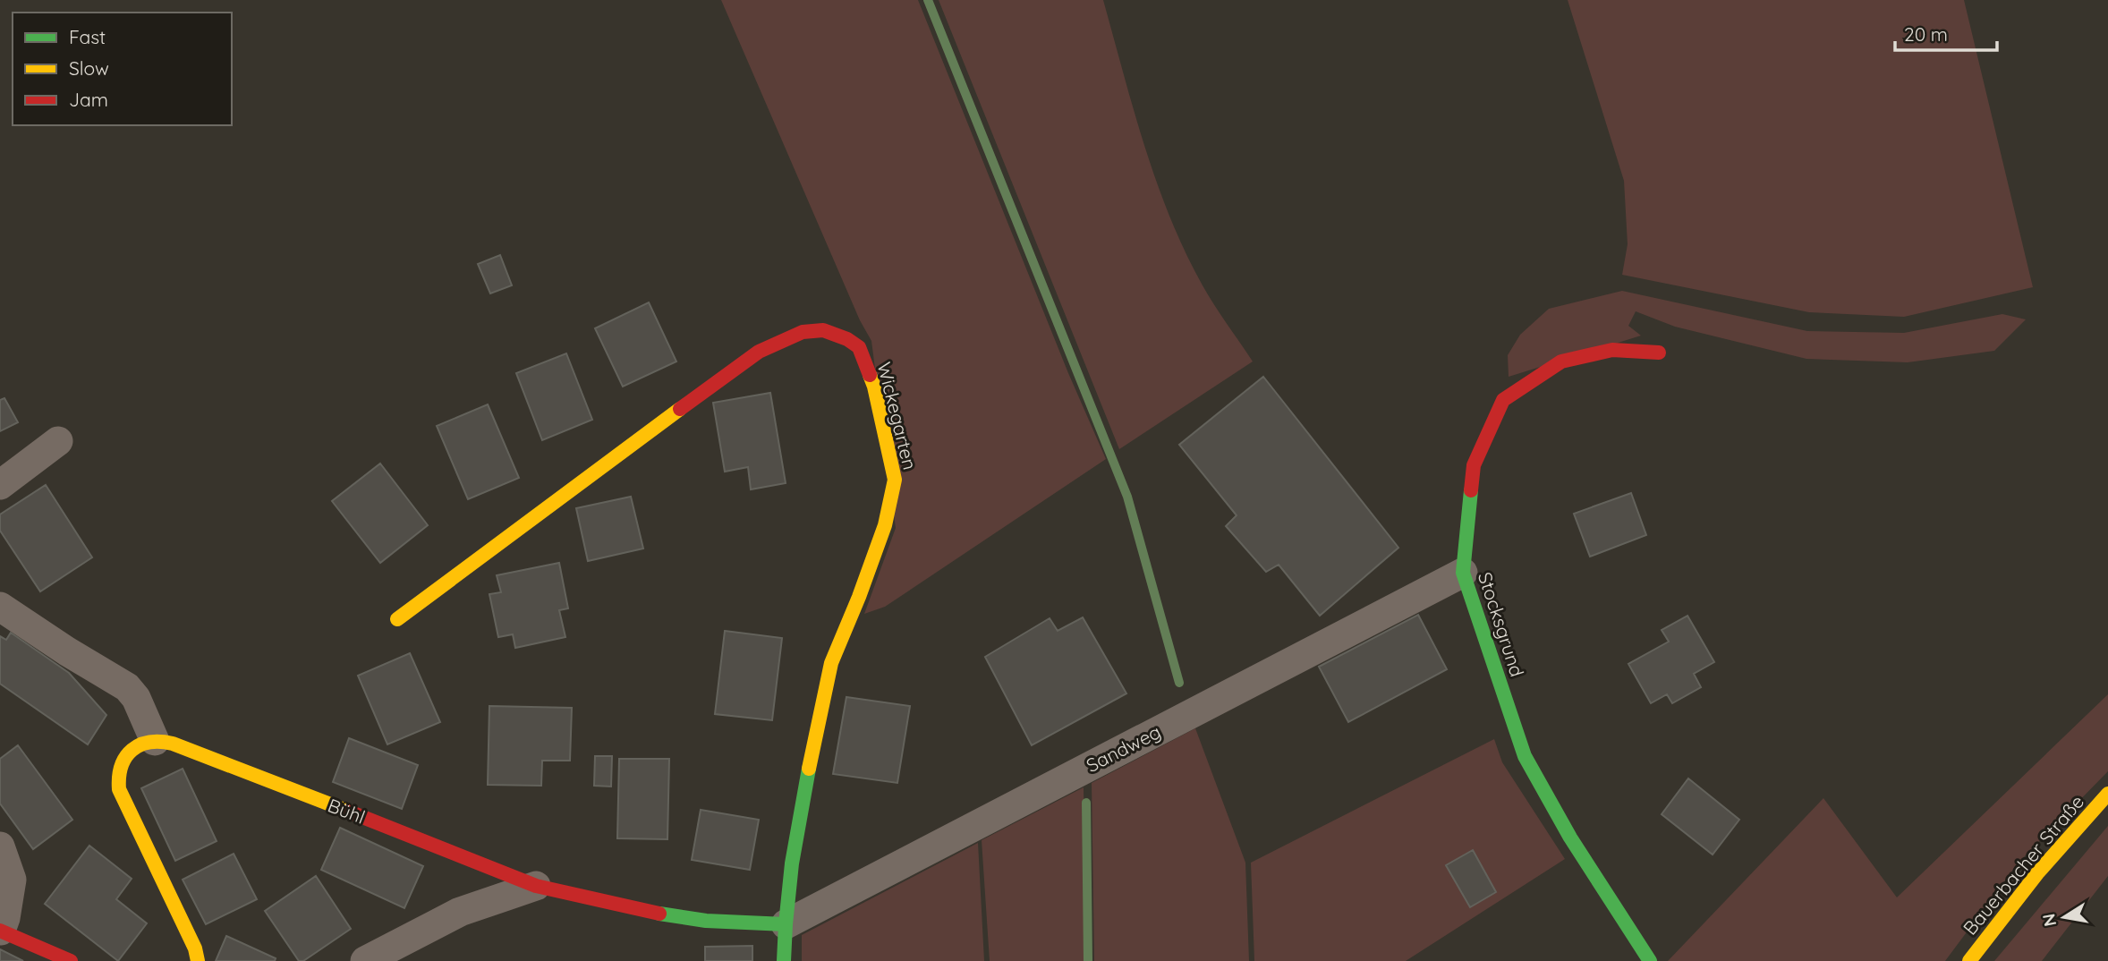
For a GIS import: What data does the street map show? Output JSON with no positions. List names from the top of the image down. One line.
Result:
{"streets":{"street":["Wickegarten","Stocksgrund","Sandweg","Bühl","Bauerbacher Straße"]},"crossings":[["Wickegarten","Sandweg"],["Wickegarten","Bühl"],["Stocksgrund","Sandweg"],["Sandweg","Bühl"]],"legend":["Fast","Slow","Jam"],"scale_bar":"20 m","north":"left"}
